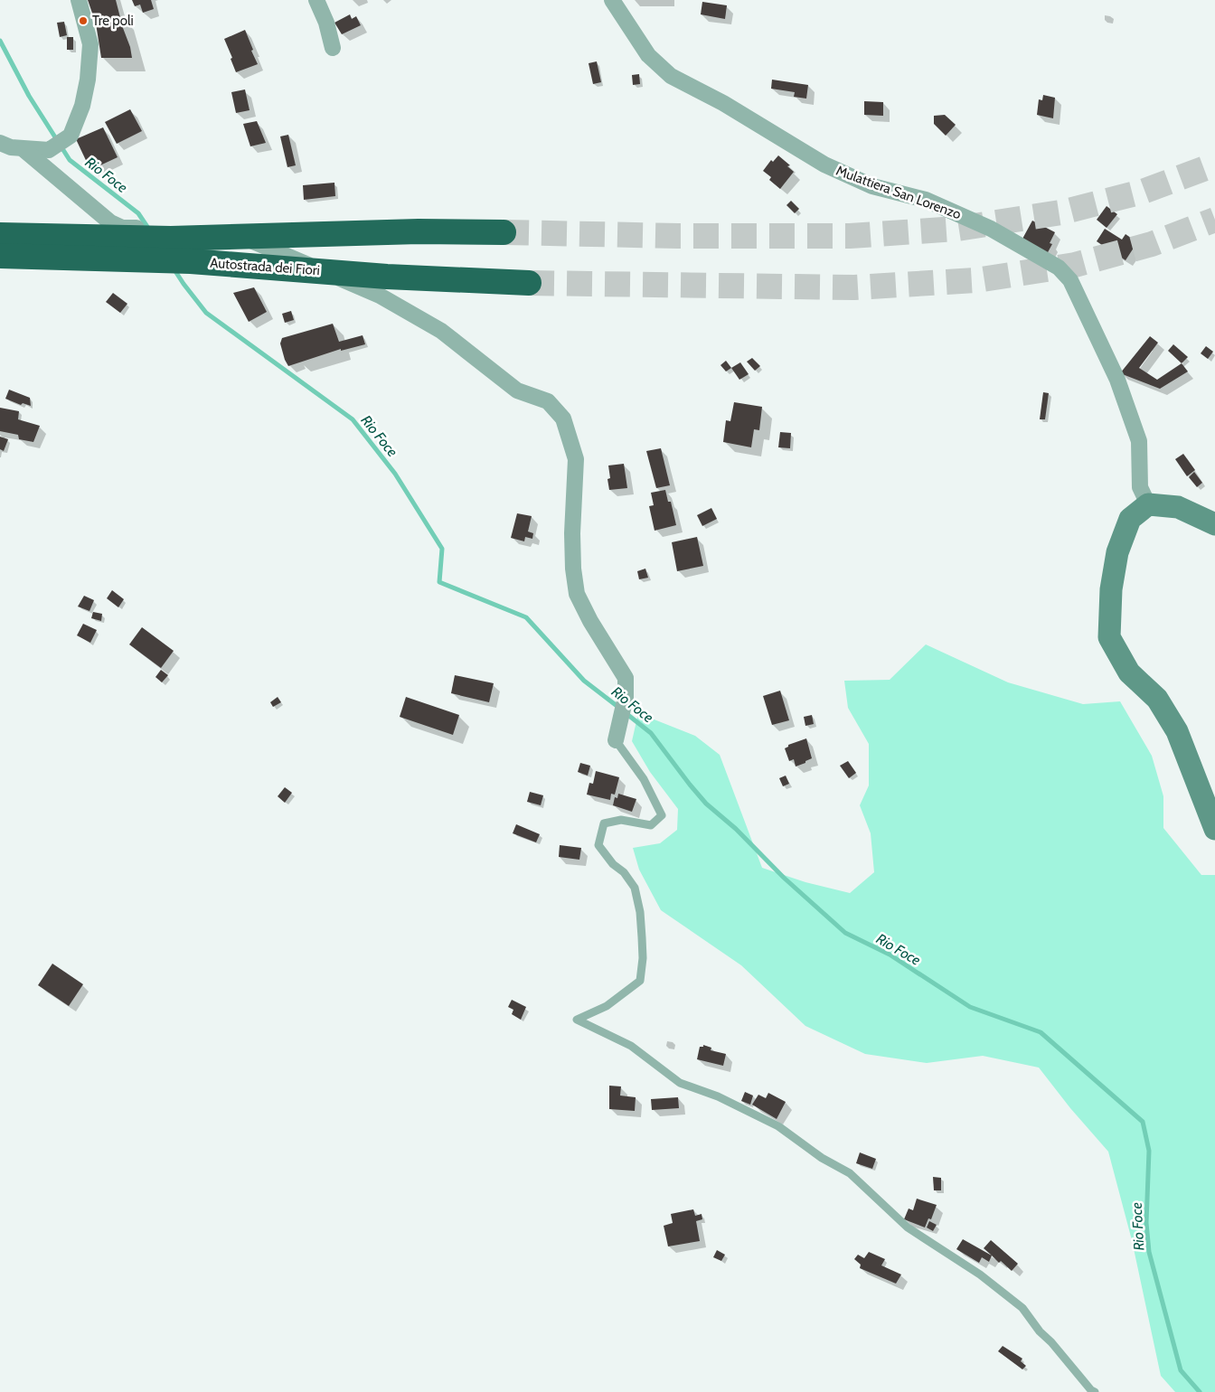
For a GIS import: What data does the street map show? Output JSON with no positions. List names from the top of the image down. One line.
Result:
{"streets":{"highway":["Autostrada dei Fiori"],"street":["Mulattiera San Lorenzo"]},"water":["Rio Foce"],"places":["Tre poli"]}
